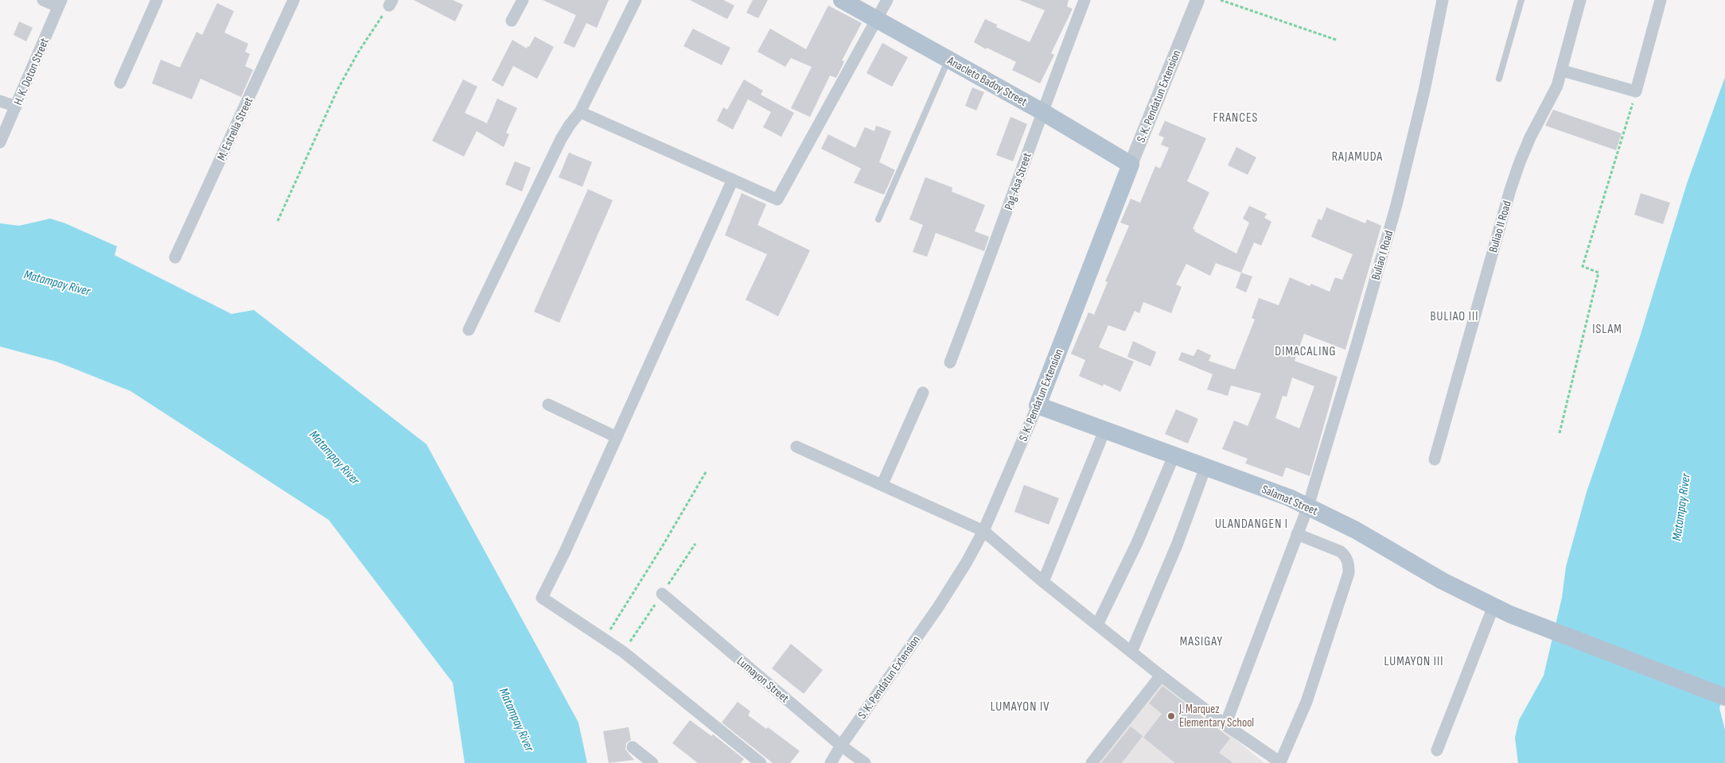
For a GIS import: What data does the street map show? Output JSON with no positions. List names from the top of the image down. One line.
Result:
{"streets":{"main road":["Anacleto Badoy Street","S. K. Pendatun Extension","Salamat Street"],"street":["H. K. Doton Street","M. Estrella Street","Pag-Asa Street","Buliao II Road","Buliao I Road","Lumayon Street"]},"crossings":[["Anacleto Badoy Street","S. K. Pendatun Extension"],["Anacleto Badoy Street","Pag-Asa Street"],["S. K. Pendatun Extension","Salamat Street"],["S. K. Pendatun Extension","Lumayon Street"],["Buliao I Road","Salamat Street"]],"districts":["FRANCES","RAJAMUDA","BULIAO III","ISLAM","DIMACALING","ULANDANGEN I","MASIGAY","LUMAYON III","LUMAYON IV"],"water":["Matampay River"],"places":["J. Marquez Elementary School"]}
